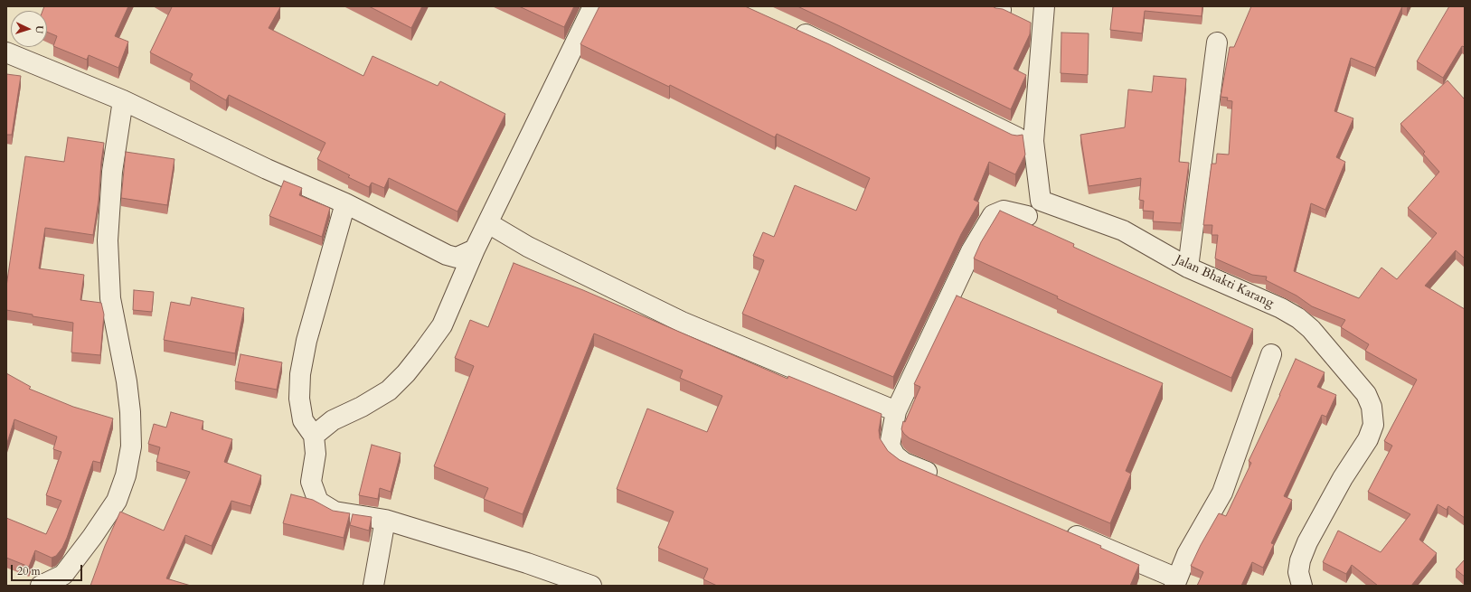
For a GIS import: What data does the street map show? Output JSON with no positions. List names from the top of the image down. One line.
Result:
{"streets":{"street":["Jalan Bhakti Karang"]},"scale_bar":"20 m","north":"right"}
